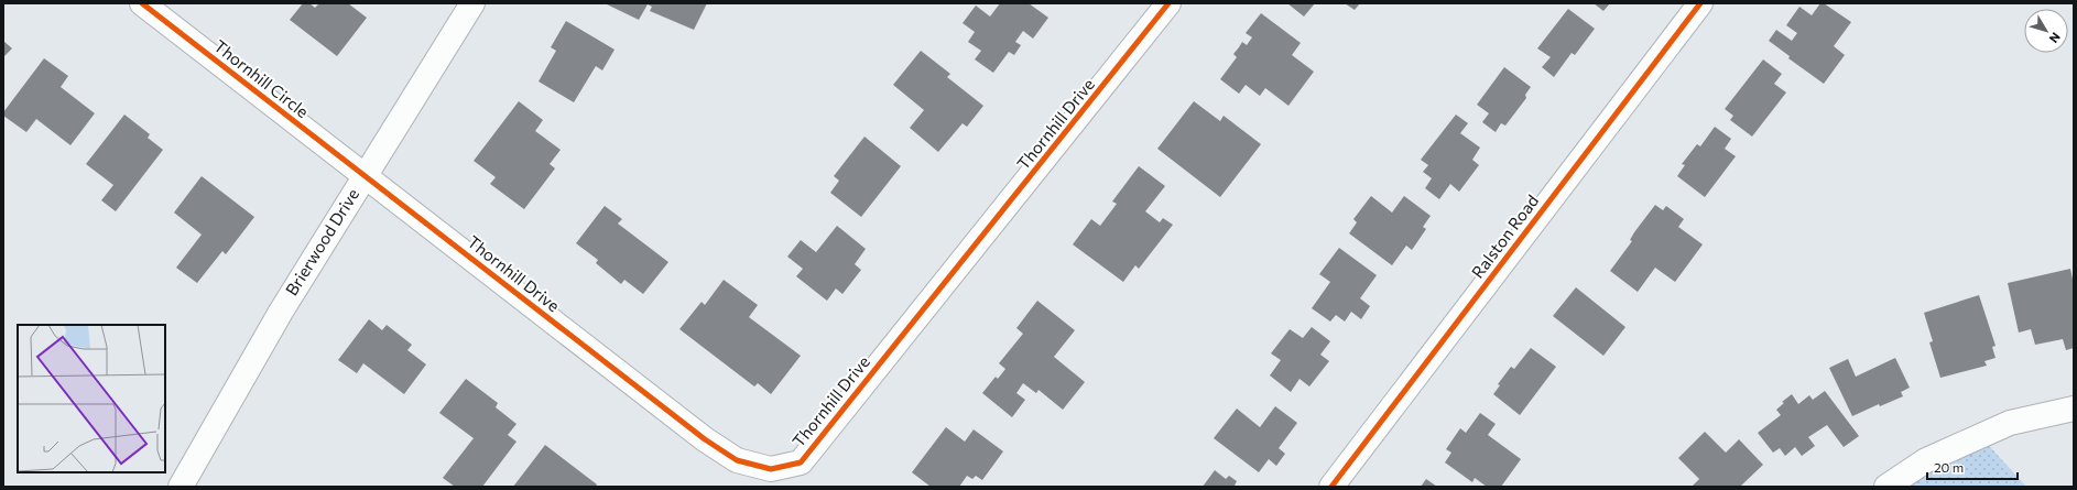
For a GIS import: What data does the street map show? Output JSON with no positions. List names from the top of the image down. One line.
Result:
{"streets":{"street":["Thornhill Circle","Thornhill Drive","Ralston Road","Brierwood Drive"]},"crossings":[["Thornhill Circle","Thornhill Drive"],["Thornhill Circle","Brierwood Drive"],["Thornhill Drive","Brierwood Drive"]],"scale_bar":"20 m","north":"bottom right"}
